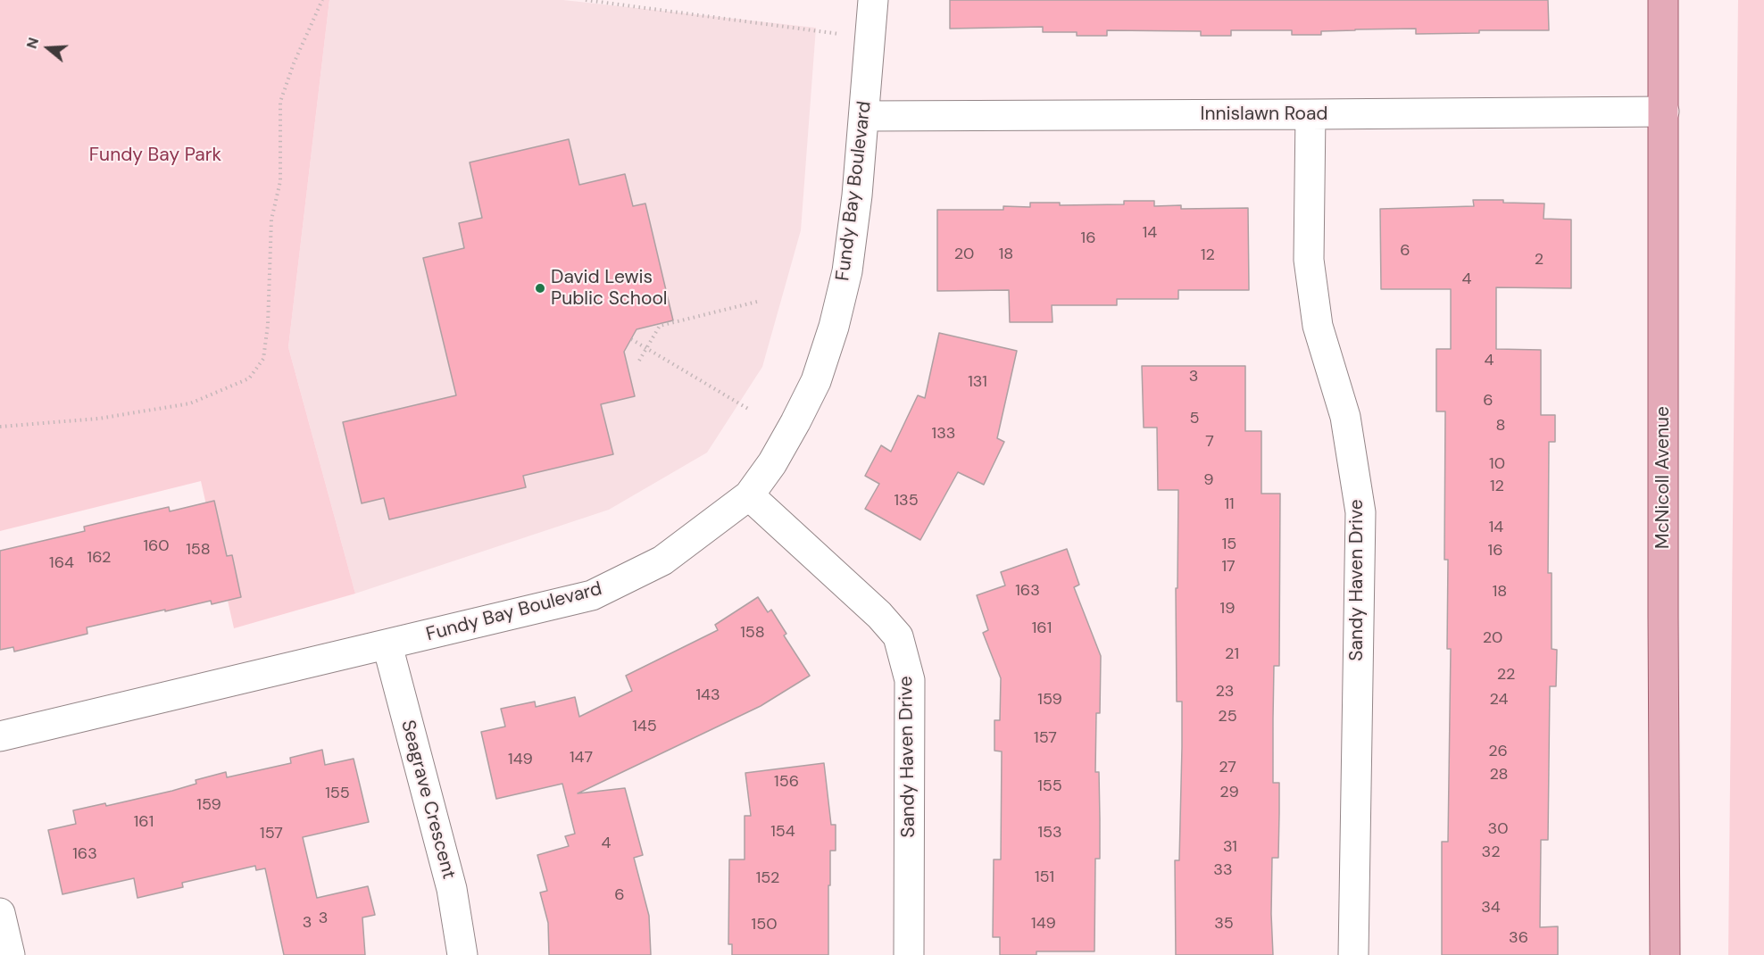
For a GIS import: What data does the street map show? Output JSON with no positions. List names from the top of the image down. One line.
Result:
{"streets":{"main road":["McNicoll Avenue"],"street":["Innislawn Road","Fundy Bay Boulevard","Sandy Haven Drive","Seagrave Crescent"]},"crossings":[["Innislawn Road","Fundy Bay Boulevard"],["Innislawn Road","McNicoll Avenue"],["Innislawn Road","Sandy Haven Drive"],["Fundy Bay Boulevard","Sandy Haven Drive"],["Fundy Bay Boulevard","Seagrave Crescent"]],"parks":["Fundy Bay Park"],"places":["David Lewis Public School"],"house_numbers":["14","16","6","20","18","12","2","4","4","3","131","6","5","8","133","7","10","9","12","135","11","14","15","160","158","16","162","164","17","163","18","19","161","158","20","21","22","23","143","159","24","25","145","157","26","147","149","27","28","156","155","29","155","159","161","30","154","153","157","4","31","32","163","33","151","152","6","34","3","3","149","35","150","36"],"north":"left"}
